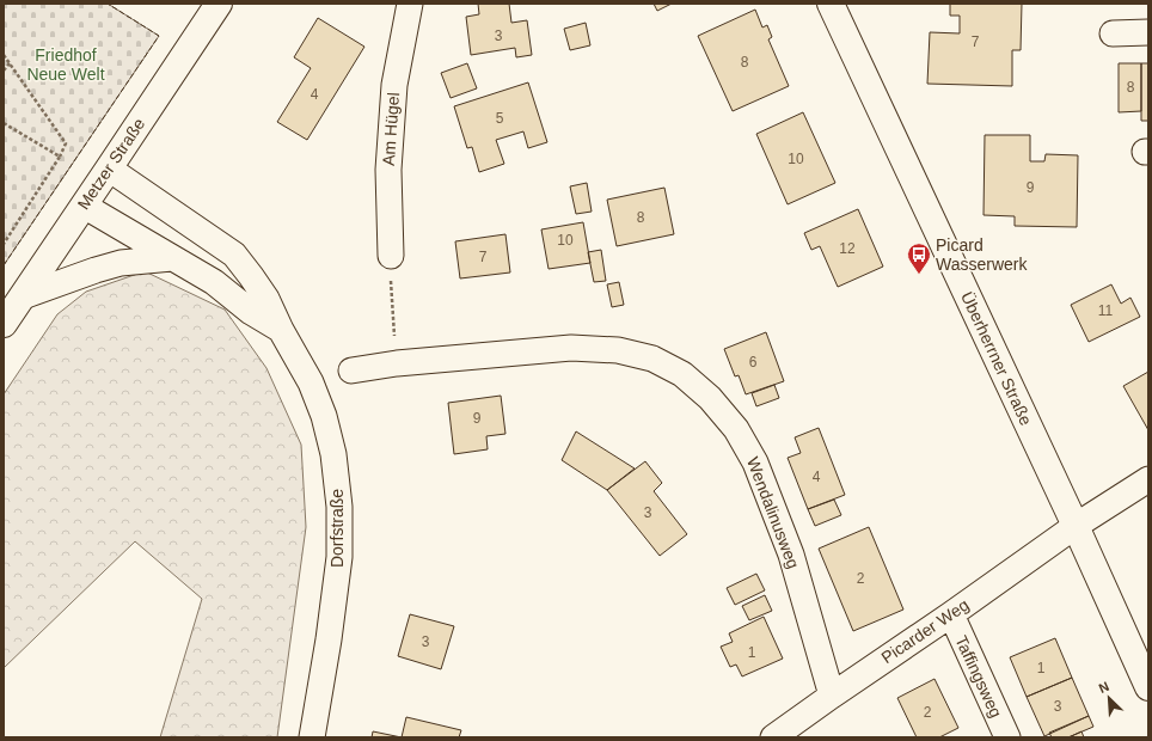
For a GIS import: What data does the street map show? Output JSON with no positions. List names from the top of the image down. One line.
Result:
{"streets":{"main road":["Metzer Straße","Überherrner Straße"],"street":["Am Hügel","Wendalinusweg","Dorfstraße","Picarder Weg","Taffingsweg"]},"crossings":[["Metzer Straße","Dorfstraße"],["Überherrner Straße","Picarder Weg"],["Wendalinusweg","Picarder Weg"],["Picarder Weg","Taffingsweg"]],"parks":["Friedhof Neue Welt"],"places":{"bus stop":["Picard Wasserwerk"]},"house_numbers":["3","7","8","8","4","5","10","9","8","10","12","7","11","6","9","4","3","2","3","1","1","3","2"],"north":"top left"}
